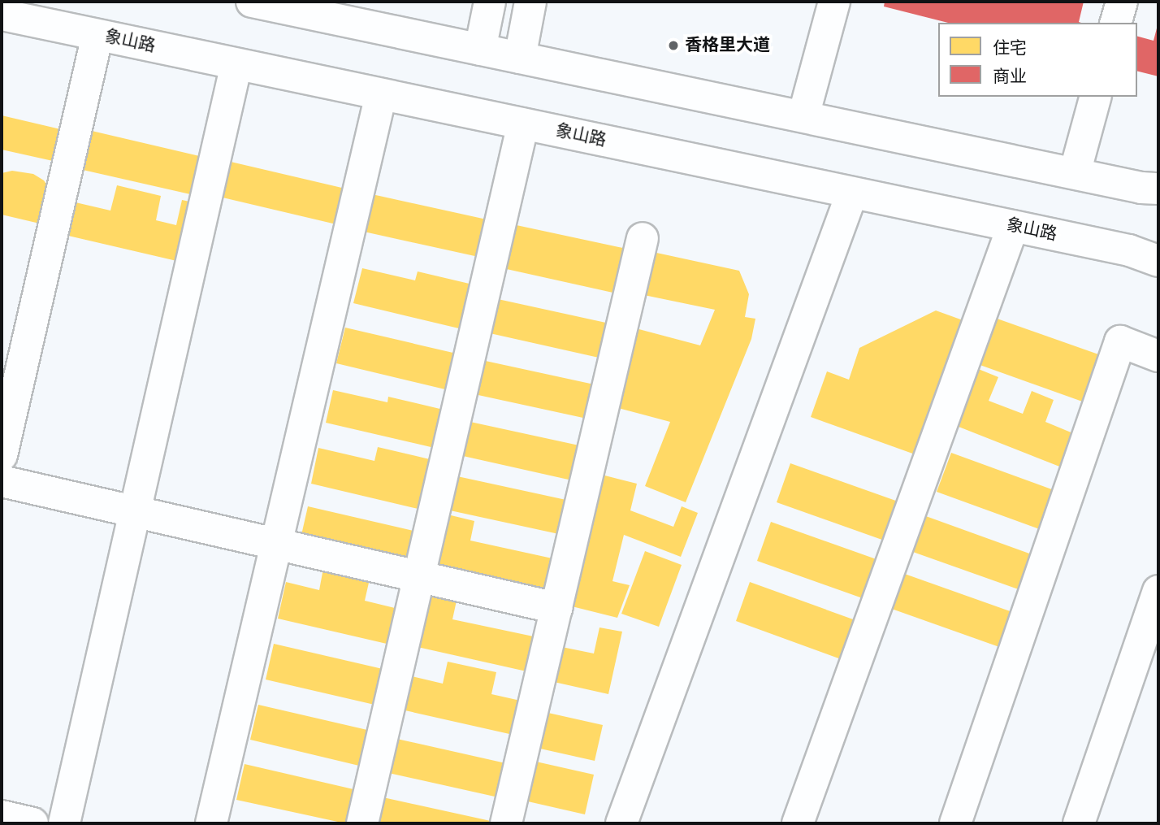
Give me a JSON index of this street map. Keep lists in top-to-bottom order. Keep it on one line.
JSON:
{"streets":{"street":["象山路"]},"places":["香格里大道"],"legend":["住宅","商业"]}
